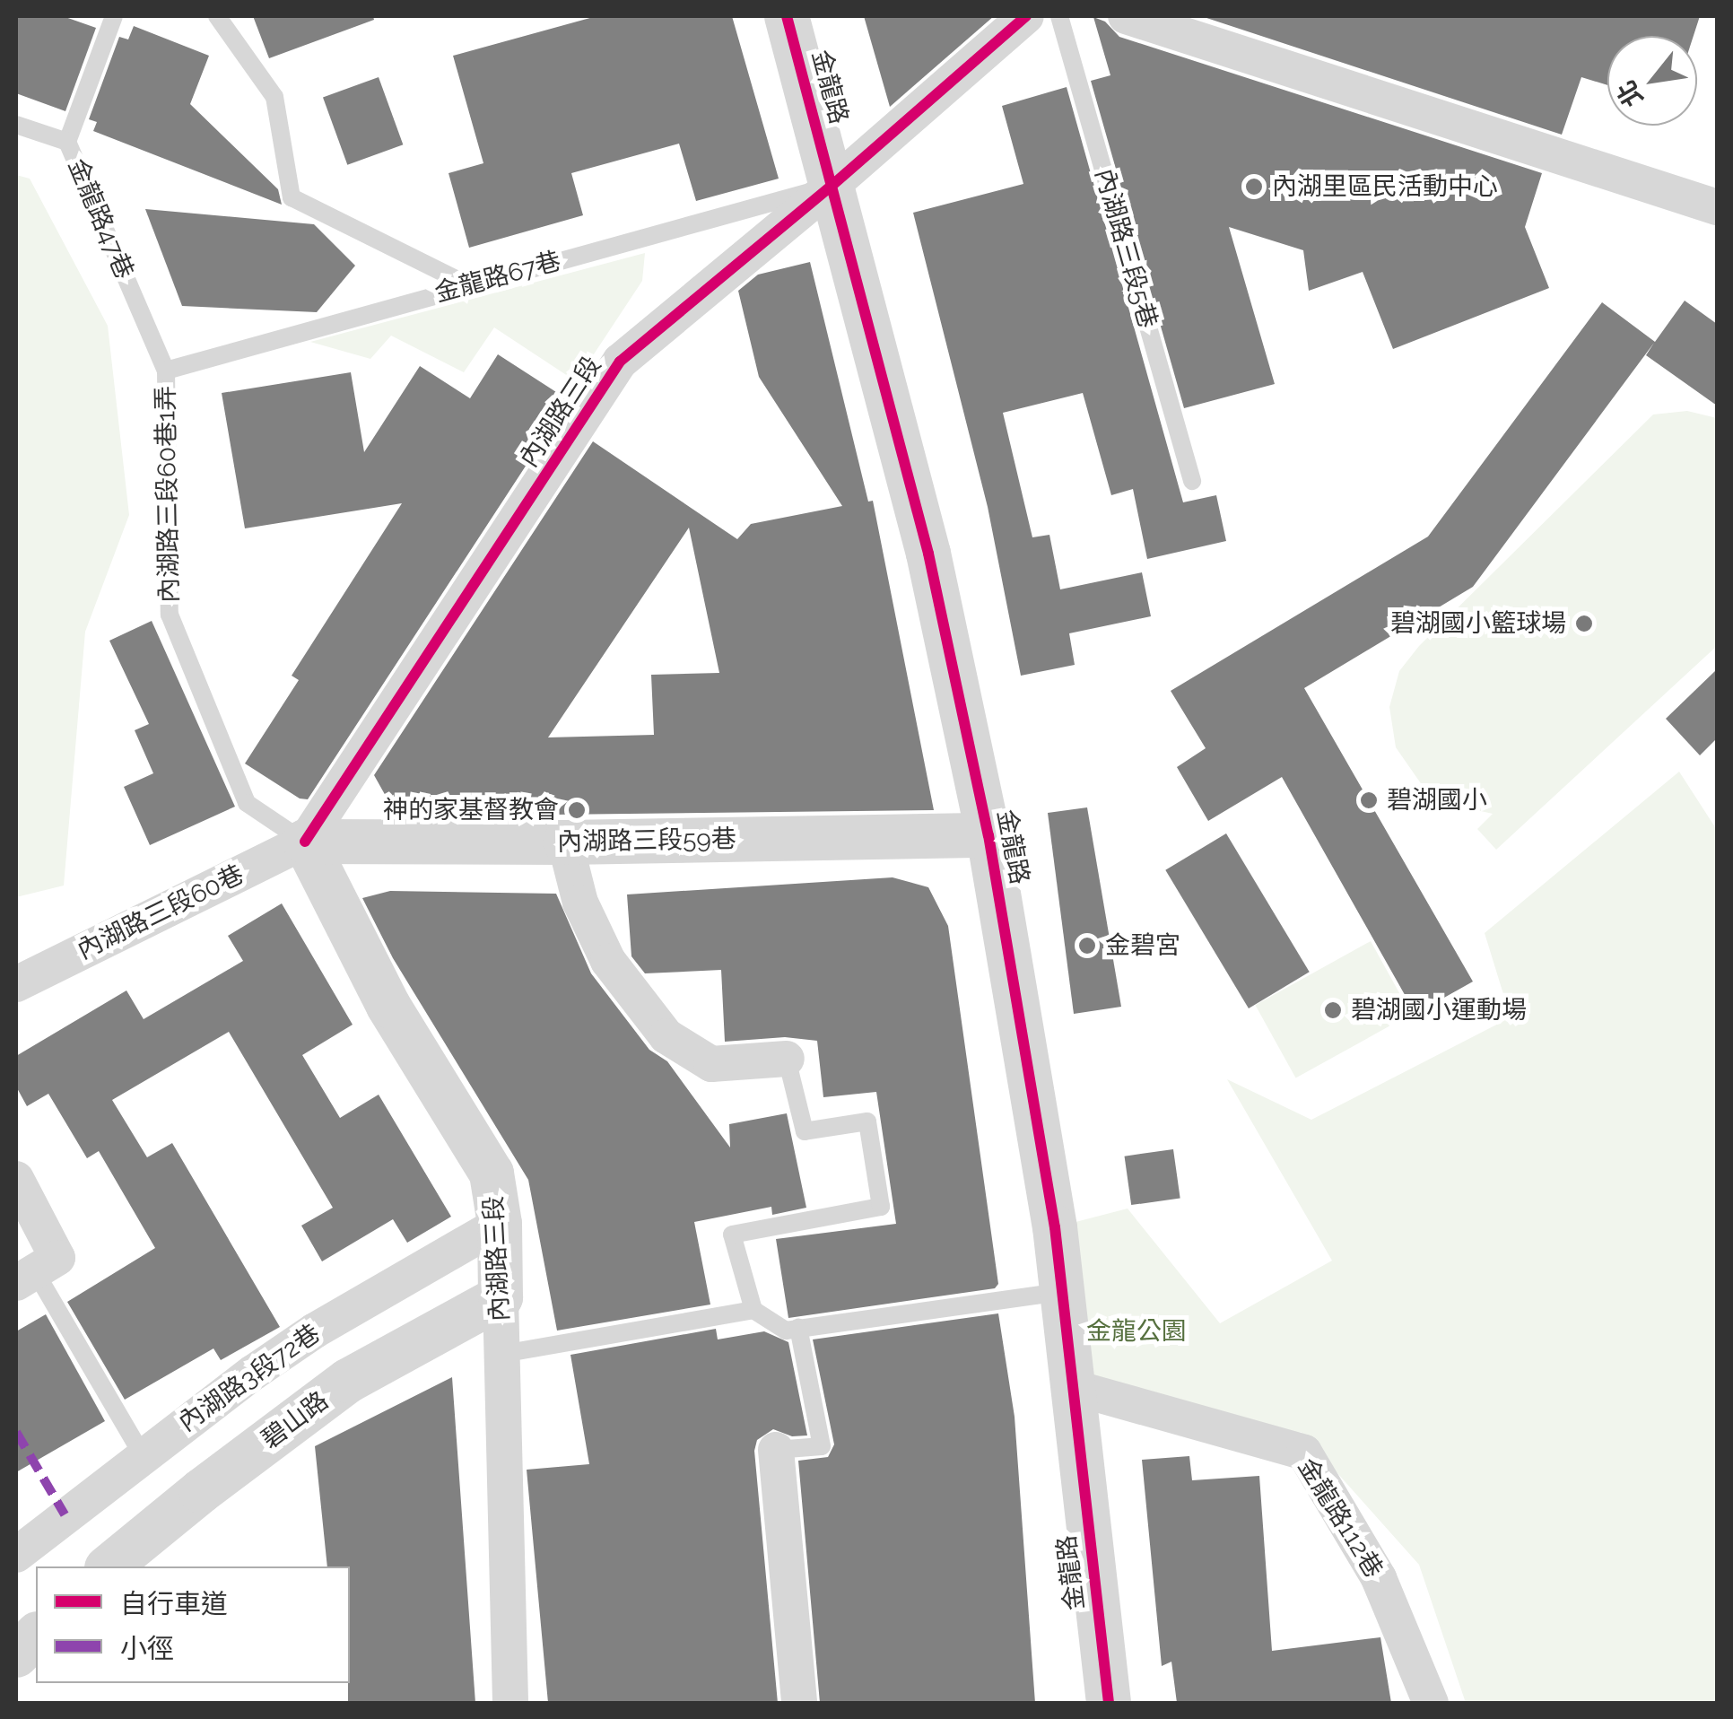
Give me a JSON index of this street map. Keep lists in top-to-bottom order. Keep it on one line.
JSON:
{"streets":{"street":["金龍路","內湖路三段","內湖路三段59巷","內湖路三段60巷","內湖路3段72巷","碧山路","金龍路112巷"],"lane":["金龍路47巷","內湖路三段5巷","金龍路67巷","內湖路三段60巷1弄"]},"crossings":[["金龍路","金龍路67巷"],["金龍路","內湖路三段"],["金龍路","內湖路三段59巷"],["金龍路","金龍路112巷"],["金龍路47巷","金龍路67巷"],["金龍路47巷","內湖路三段60巷1弄"],["金龍路67巷","內湖路三段"],["金龍路67巷","內湖路三段60巷1弄"],["內湖路三段","內湖路三段60巷1弄"],["內湖路三段","內湖路三段59巷"],["內湖路三段","內湖路三段60巷"],["內湖路三段","內湖路3段72巷"],["內湖路三段","碧山路"],["內湖路三段60巷1弄","內湖路三段59巷"],["內湖路三段60巷1弄","內湖路三段60巷"],["內湖路三段59巷","內湖路三段60巷"]],"parks":["金龍公園"],"places":["內湖里區民活動中心","碧湖國小籃球場","碧湖國小","神的家基督教會","金碧宮","碧湖國小運動場"],"legend":["自行車道","小徑"],"north":"bottom left"}
